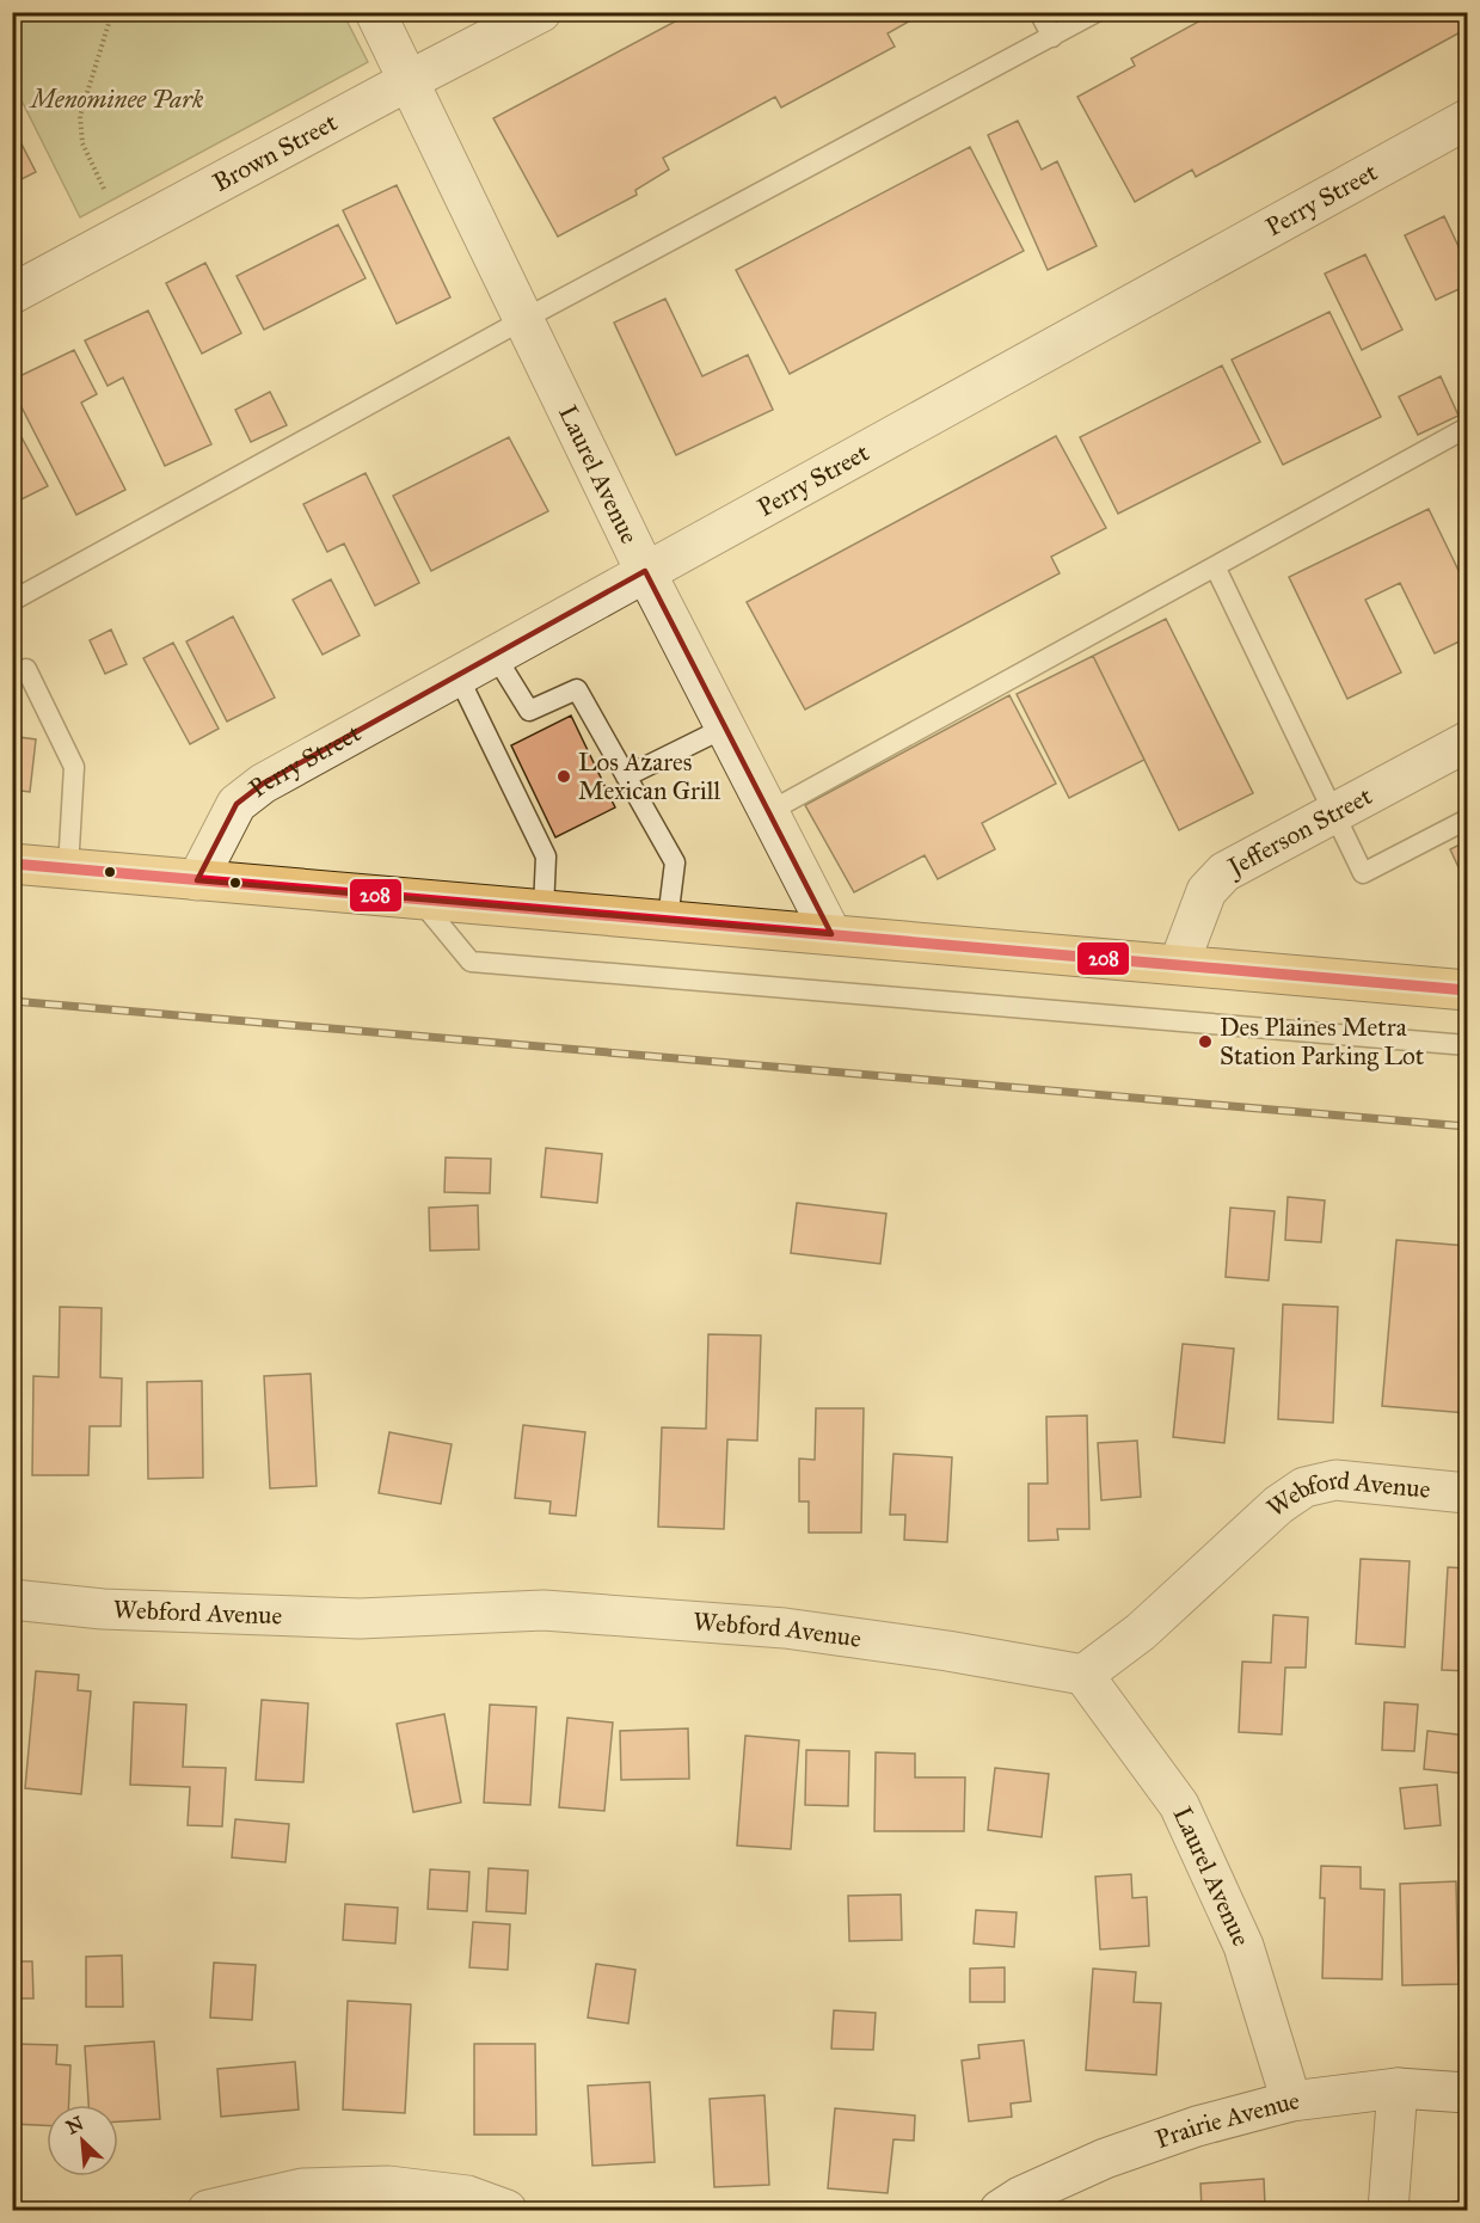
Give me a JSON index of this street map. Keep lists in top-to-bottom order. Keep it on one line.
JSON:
{"streets":{"street":["Brown Street","Perry Street","Laurel Avenue","Jefferson Street","Webford Avenue","Prairie Avenue"]},"crossings":[["Brown Street","Laurel Avenue"],["Perry Street","Laurel Avenue"],["Laurel Avenue","Webford Avenue"],["Laurel Avenue","Prairie Avenue"]],"parks":["Menominee Park"],"places":["Los Azares Mexican Grill","Des Plaines Metra Station Parking Lot"],"lines":["transit line 208"],"north":"top left"}
